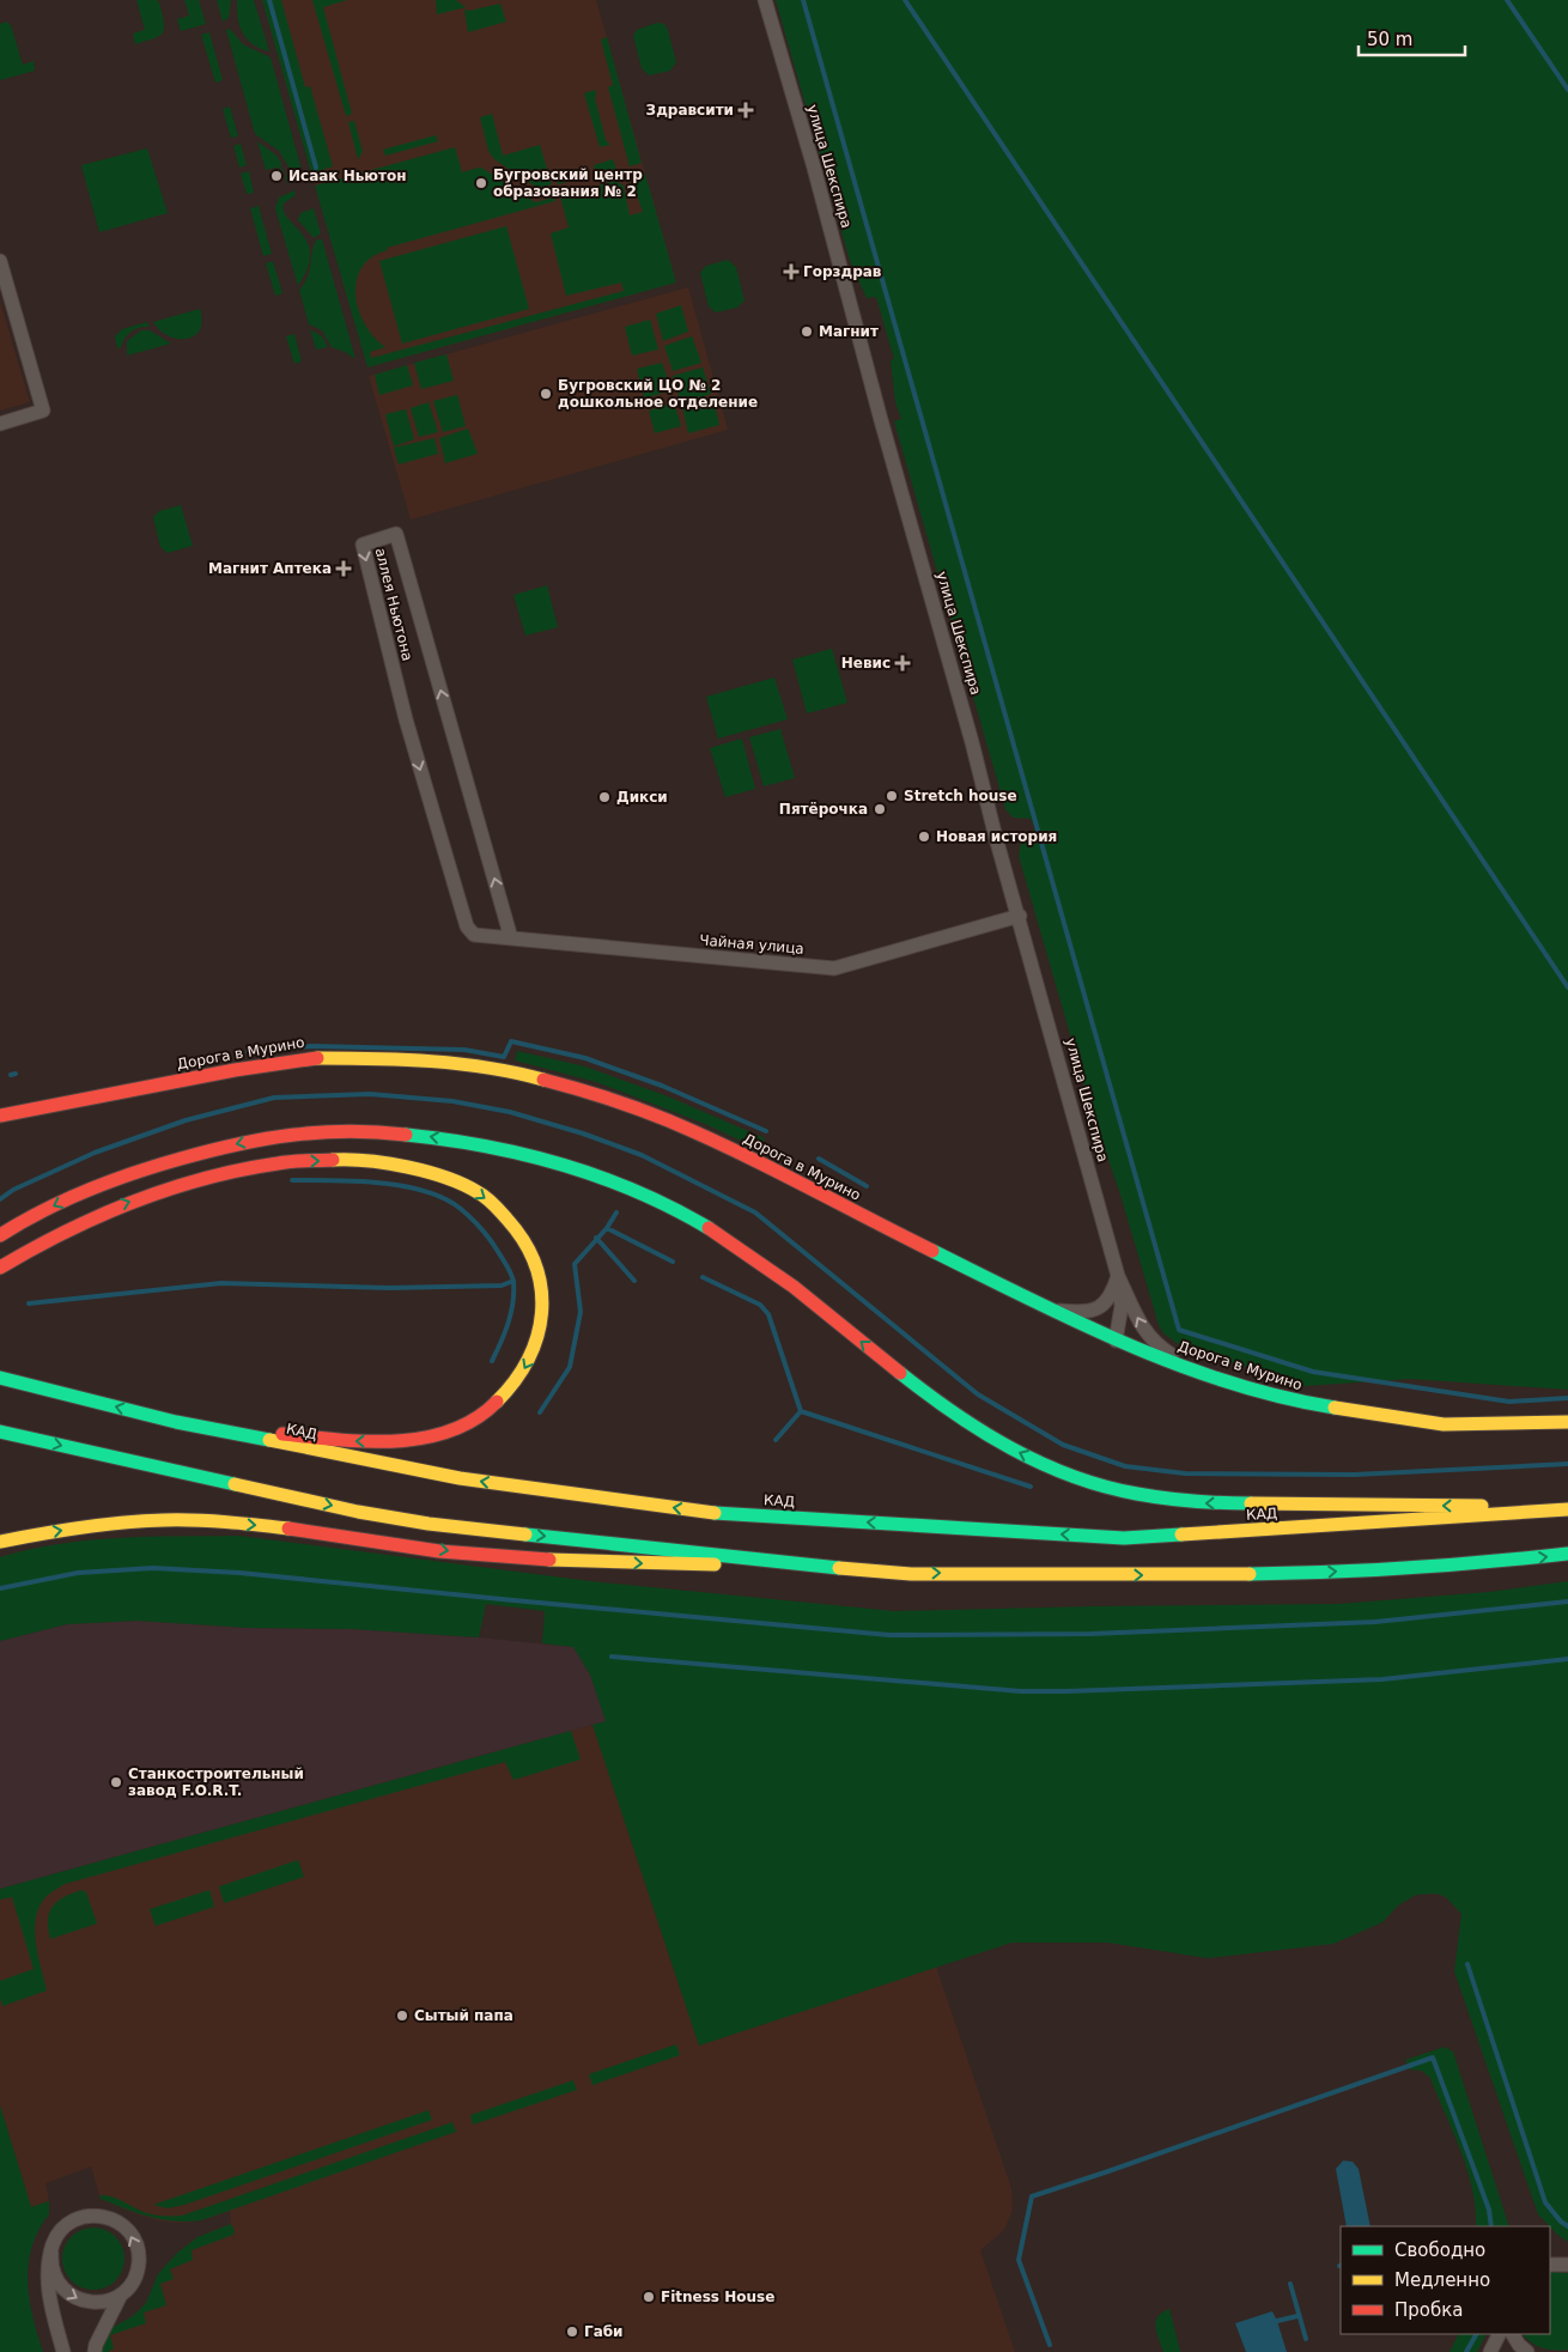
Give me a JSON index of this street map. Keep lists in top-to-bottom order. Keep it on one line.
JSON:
{"streets":{"main road":["Дорога в Мурино","КАД"],"street":["улица Шекспира","аллея Ньютона","Чайная улица"]},"crossings":[["улица Шекспира","Чайная улица"],["аллея Ньютона","Чайная улица"]],"places":{"health":["Здравсити","Горздрав","Магнит Аптека","Невис"],"other":["Исаак Ньютон","Бугровский центр образования № 2","Магнит","Бугровский ЦО № 2 дошкольное отделение","Stretch house","Дикси","Пятёрочка","Новая история","Станкостроительный завод F.O.R.T.","Сытый папа","Fitness House","Габи"]},"legend":["Свободно","Медленно","Пробка"],"scale_bar":"50 m"}
